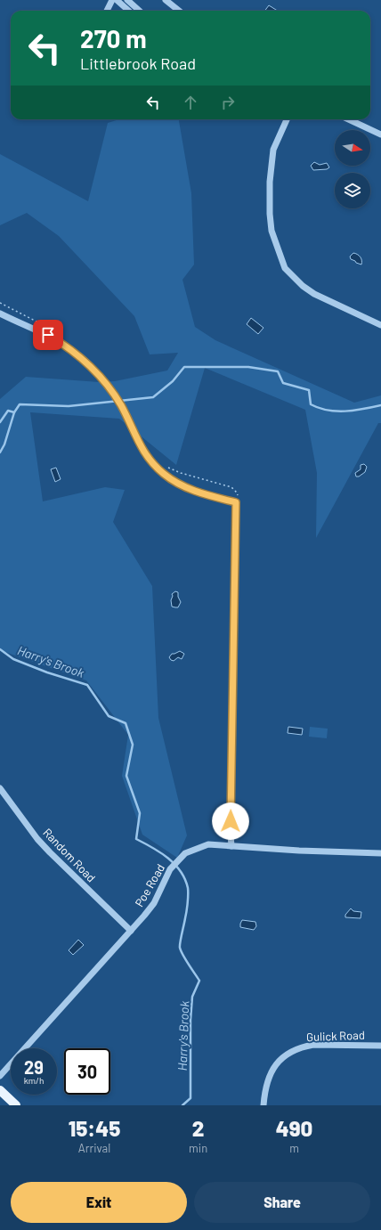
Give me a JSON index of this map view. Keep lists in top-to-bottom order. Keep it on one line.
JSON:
{"streets":{"street":["Random Road","Poe Road","Gulick Road"]},"crossings":[["Random Road","Poe Road"]],"water":["Harry's Brook"],"north":"right","page":{"turn":["270 m","Littlebrook Road"],"speed":"29 km/h","limit":"30","eta":["15:45","Arrival","2","min","490","m"],"buttons":["Exit","Share"]}}
